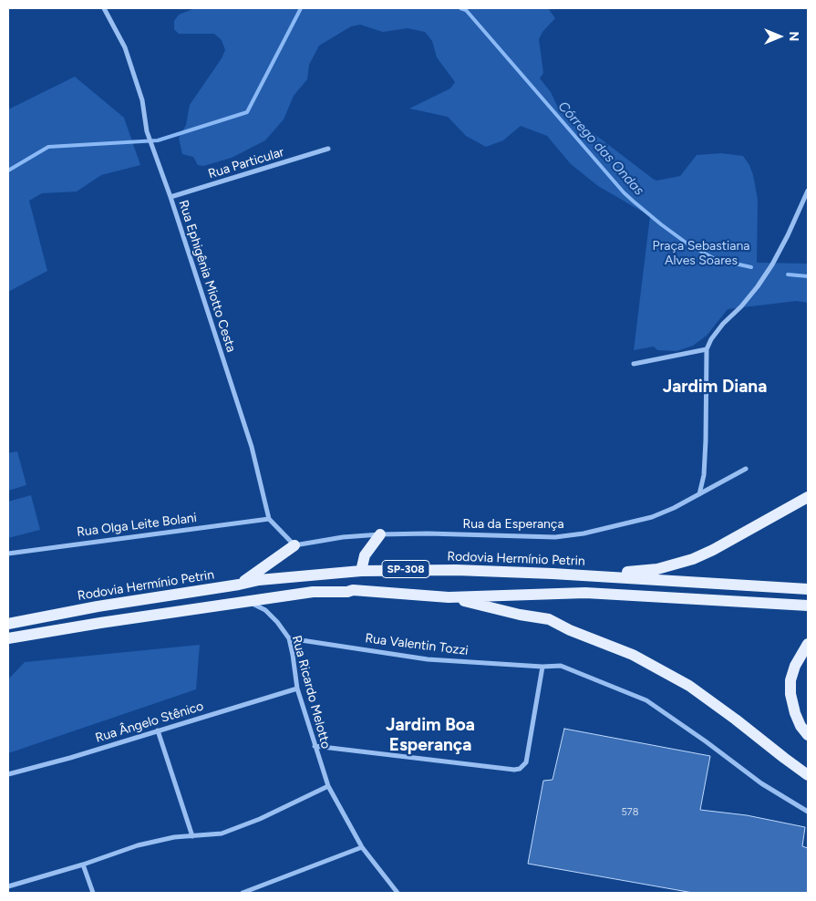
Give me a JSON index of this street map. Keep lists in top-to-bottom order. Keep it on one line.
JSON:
{"streets":{"main road":["Rodovia Hermínio Petrin","SP-308"],"street":["Rua Particular","Rua Ephigênia Miotto Cesta","Rua da Esperança","Rua Olga Leite Bolani","Rua Valentin Tozzi","Rua Ricardo Melotto","Rua Ângelo Stênico"]},"crossings":[["Rua Particular","Rua Ephigênia Miotto Cesta"],["Rua Ephigênia Miotto Cesta","Rua Olga Leite Bolani"],["SP-308","Rua Ricardo Melotto"],["Rua Valentin Tozzi","Rua Ricardo Melotto"],["Rua Ricardo Melotto","Rua Ângelo Stênico"]],"districts":["Jardim Diana","Jardim Boa Esperança"],"water":["Córrego das Ondas"],"parks":["Praça Sebastiana Alves Soares"],"house_numbers":["578"],"north":"right"}
